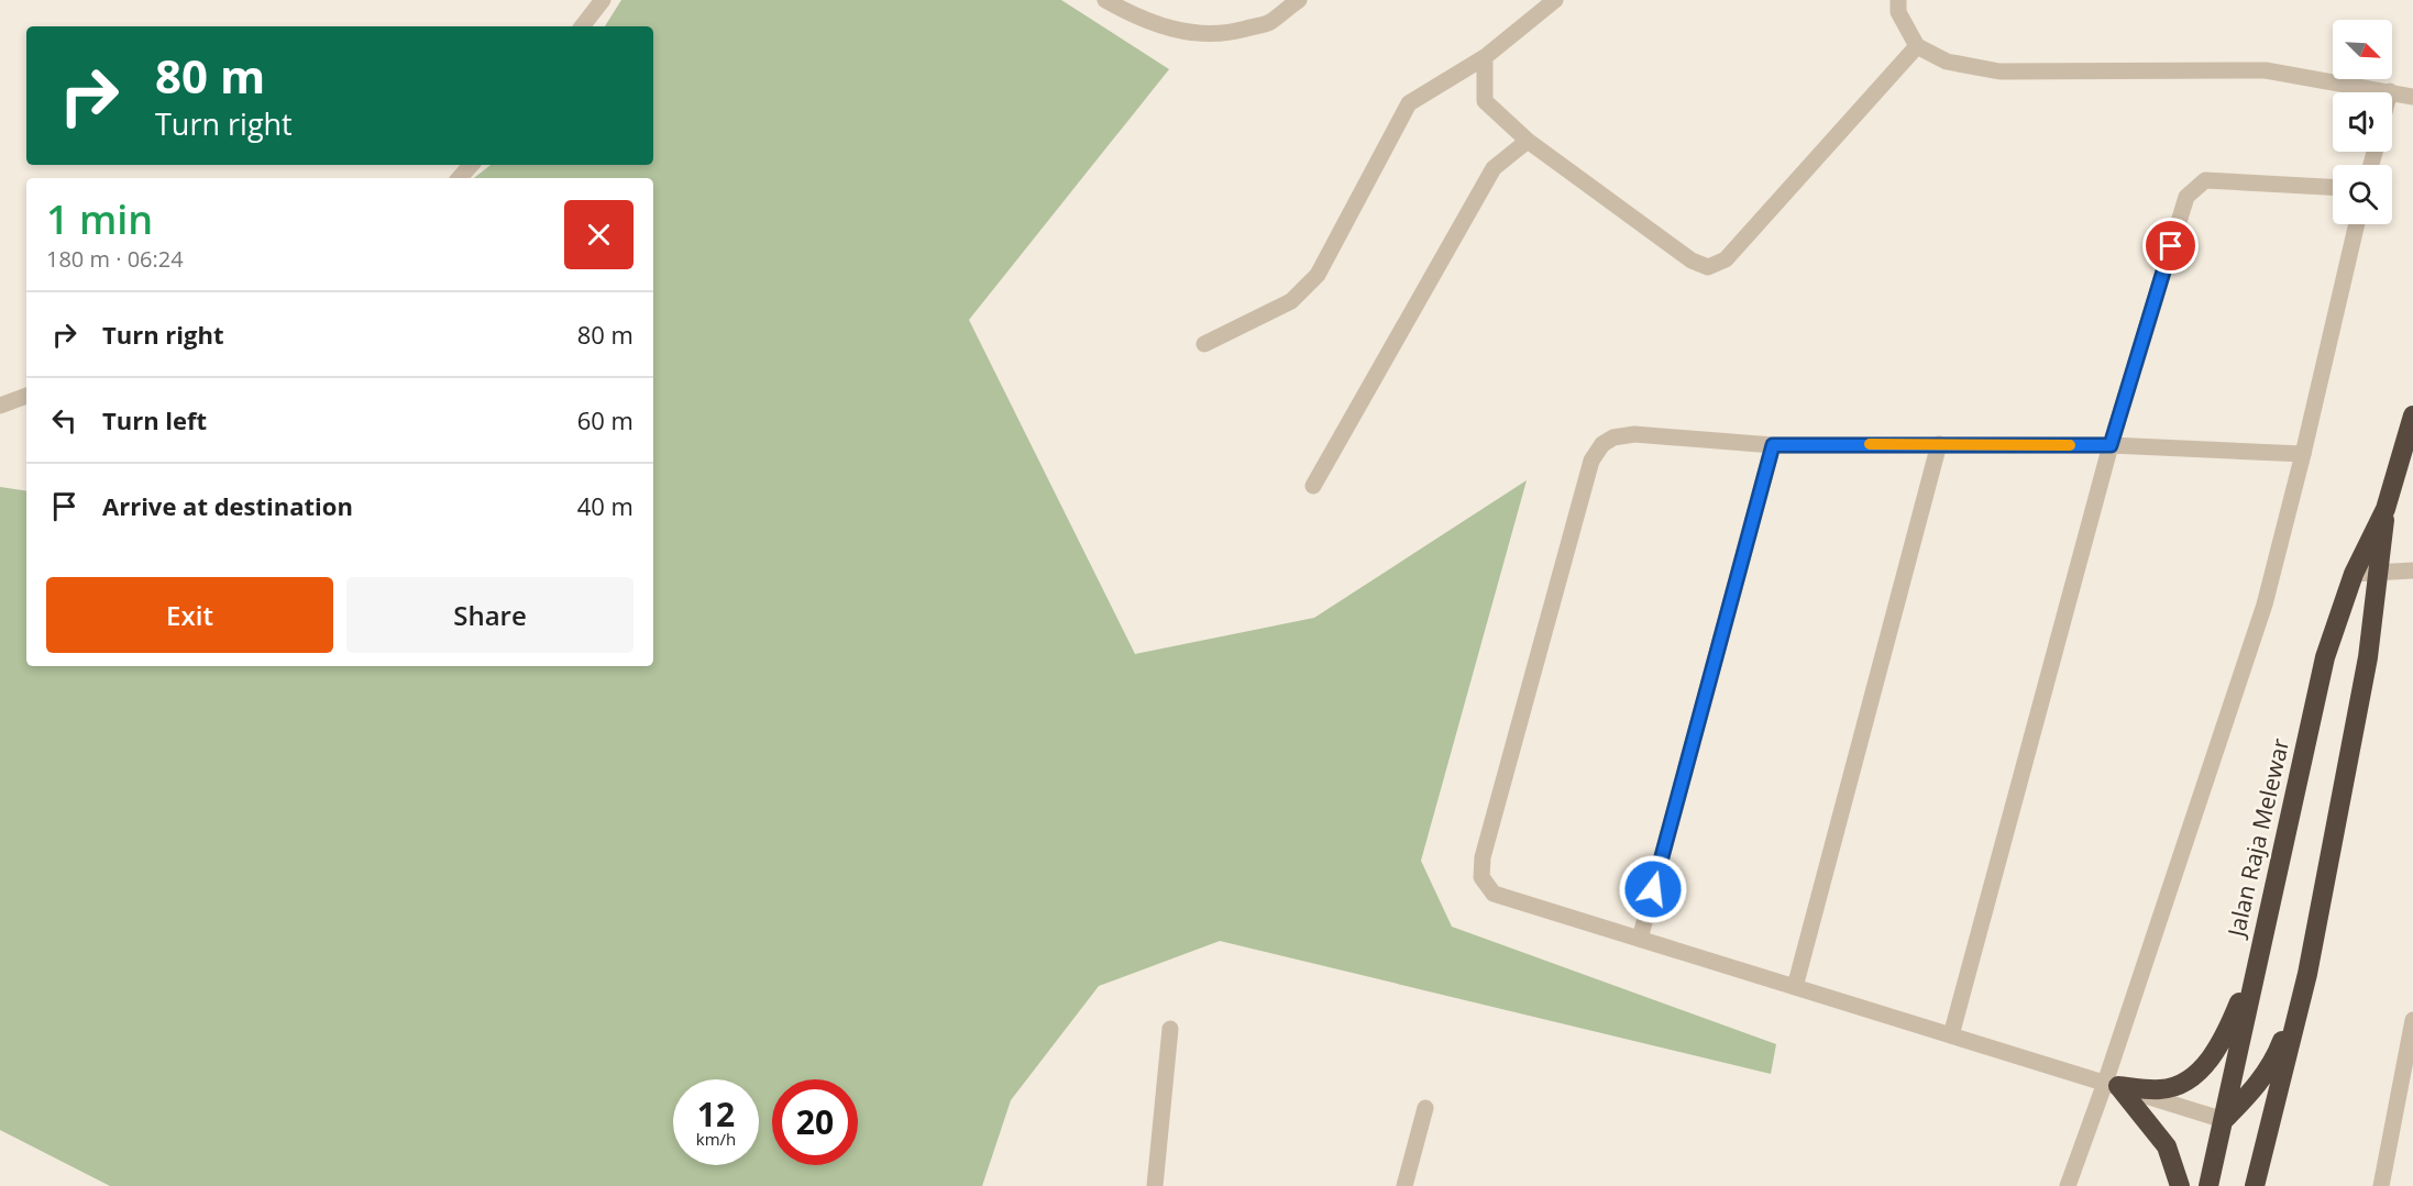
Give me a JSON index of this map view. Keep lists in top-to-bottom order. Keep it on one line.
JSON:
{"streets":{"highway":["Jalan Raja Melewar"]},"north":"bottom right","page":{"turn":["80 m","Turn right"],"heading":["1 min","180 m · 06:24"],"list":[{"name":"Turn right","value":"80 m"},{"name":"Turn left","value":"60 m"},{"name":"Arrive at destination","value":"40 m"}],"buttons":["Exit","Share"],"speed":"12 km/h","limit":"20"}}
